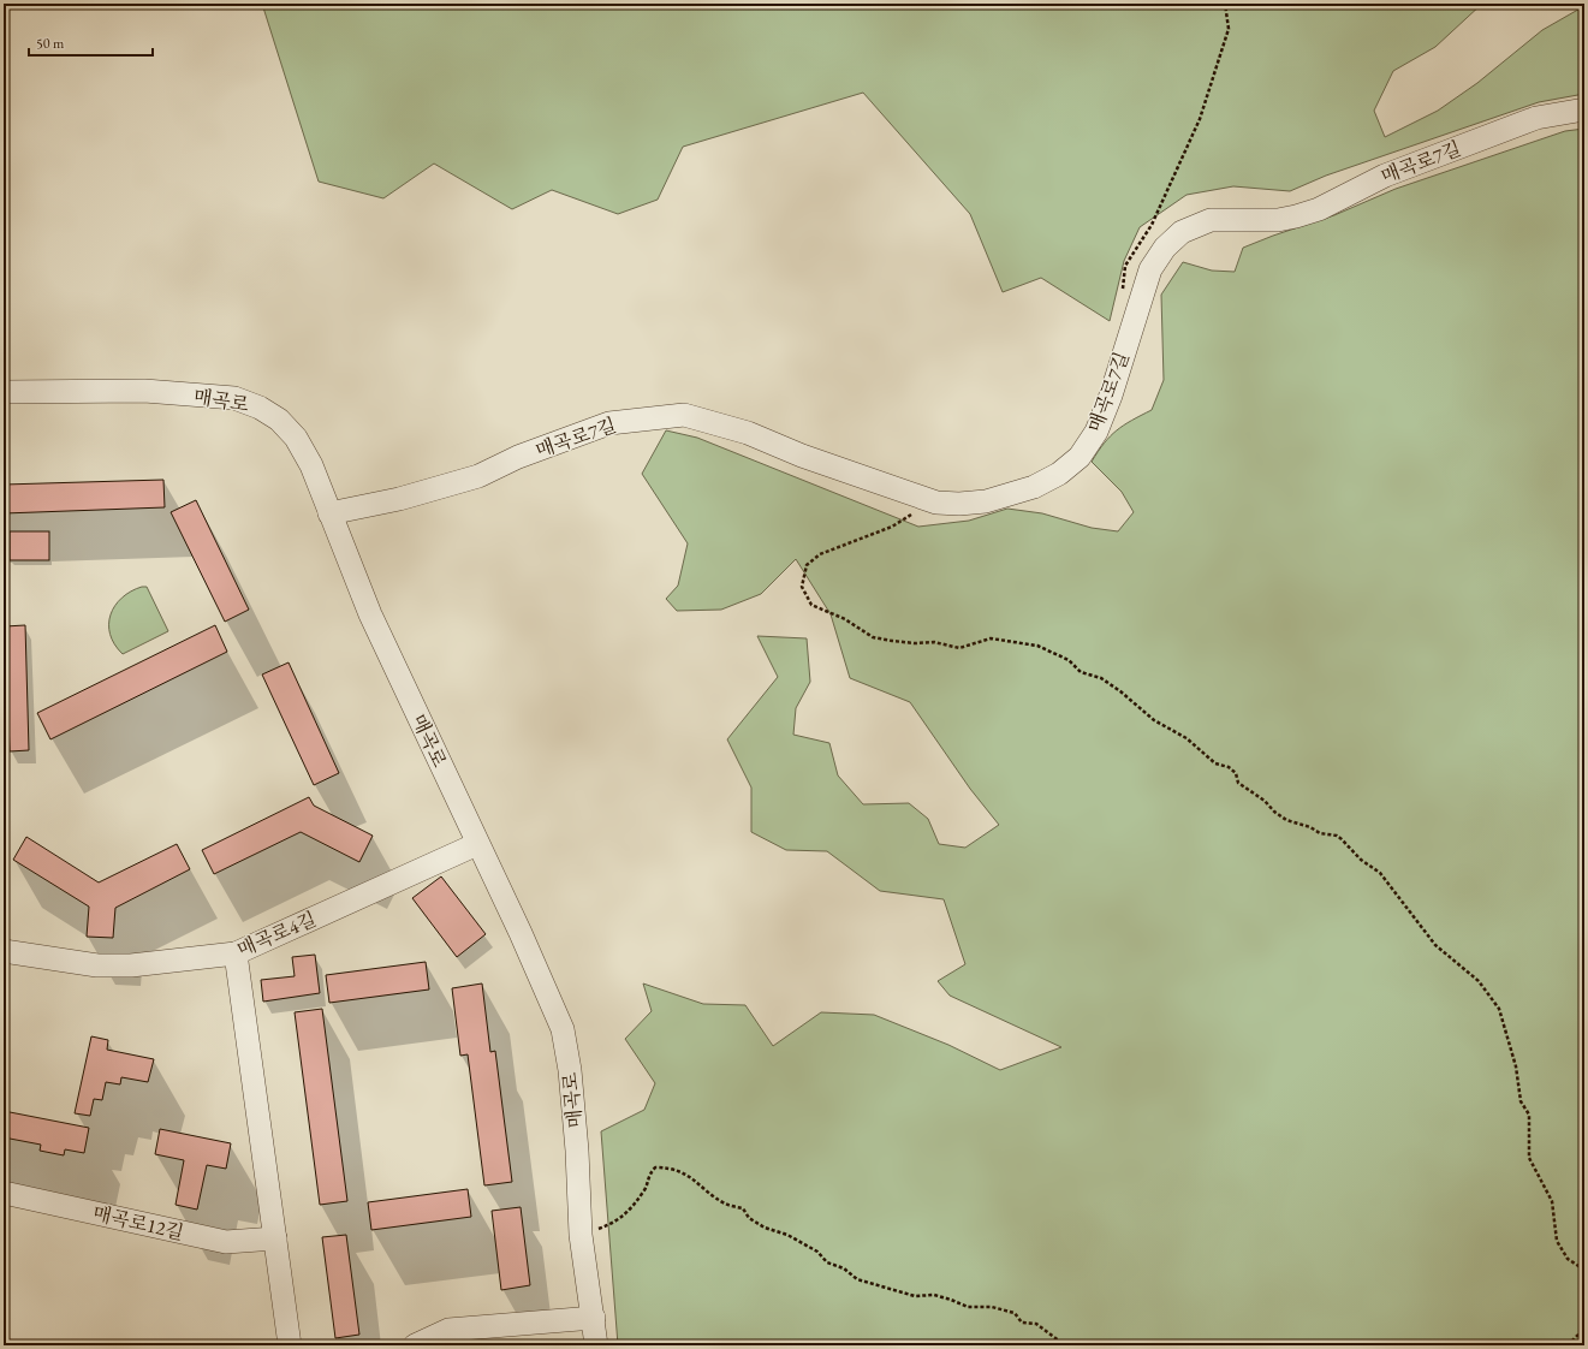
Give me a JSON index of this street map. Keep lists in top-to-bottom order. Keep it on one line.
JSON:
{"streets":{"street":["매곡로7길","매곡로","매곡로4길","매곡로12길"]},"crossings":[["매곡로7길","매곡로"],["매곡로","매곡로4길"]],"scale_bar":"50 m"}
